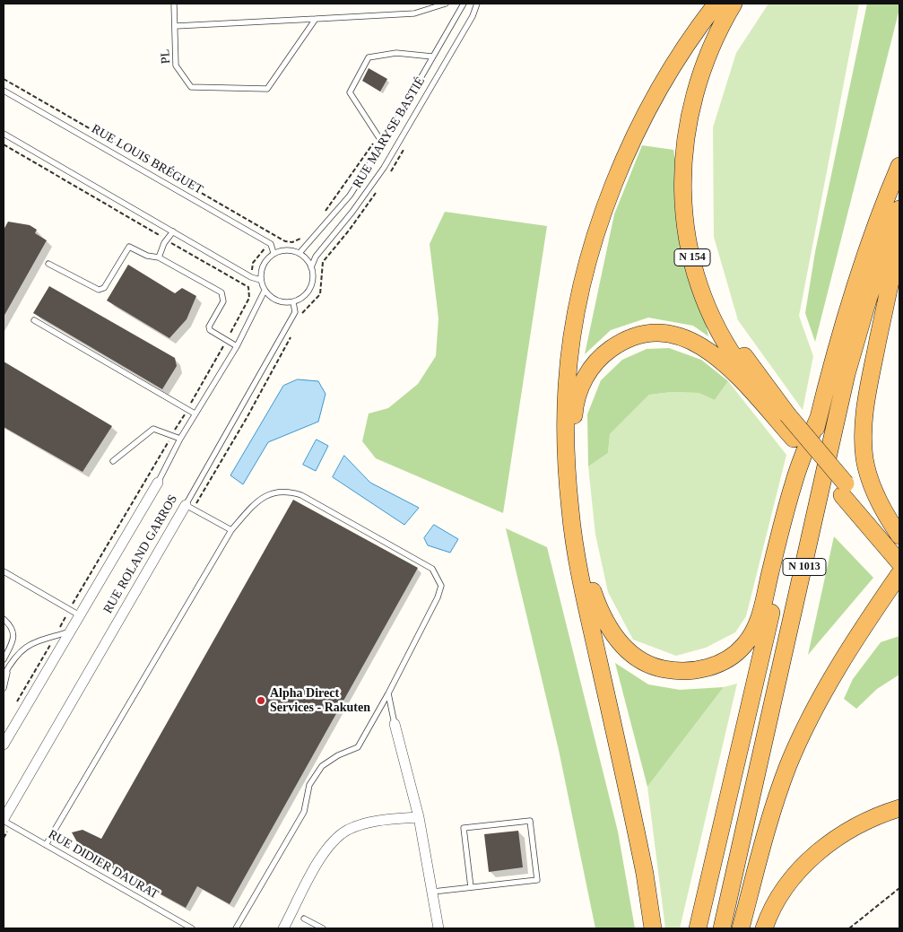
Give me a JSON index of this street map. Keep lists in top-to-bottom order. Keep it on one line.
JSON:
{"streets":{"highway":["N 154","N 1013"],"street":["RUE ROLAND GARROS"],"lane":["PL","RUE MARYSE BASTIÉ","RUE LOUIS BRÉGUET","RUE DIDIER DAURAT"]},"crossings":[["RUE MARYSE BASTIÉ","RUE ROLAND GARROS"],["RUE ROLAND GARROS","RUE DIDIER DAURAT"]],"places":["Alpha Direct Services - Rakuten"]}
